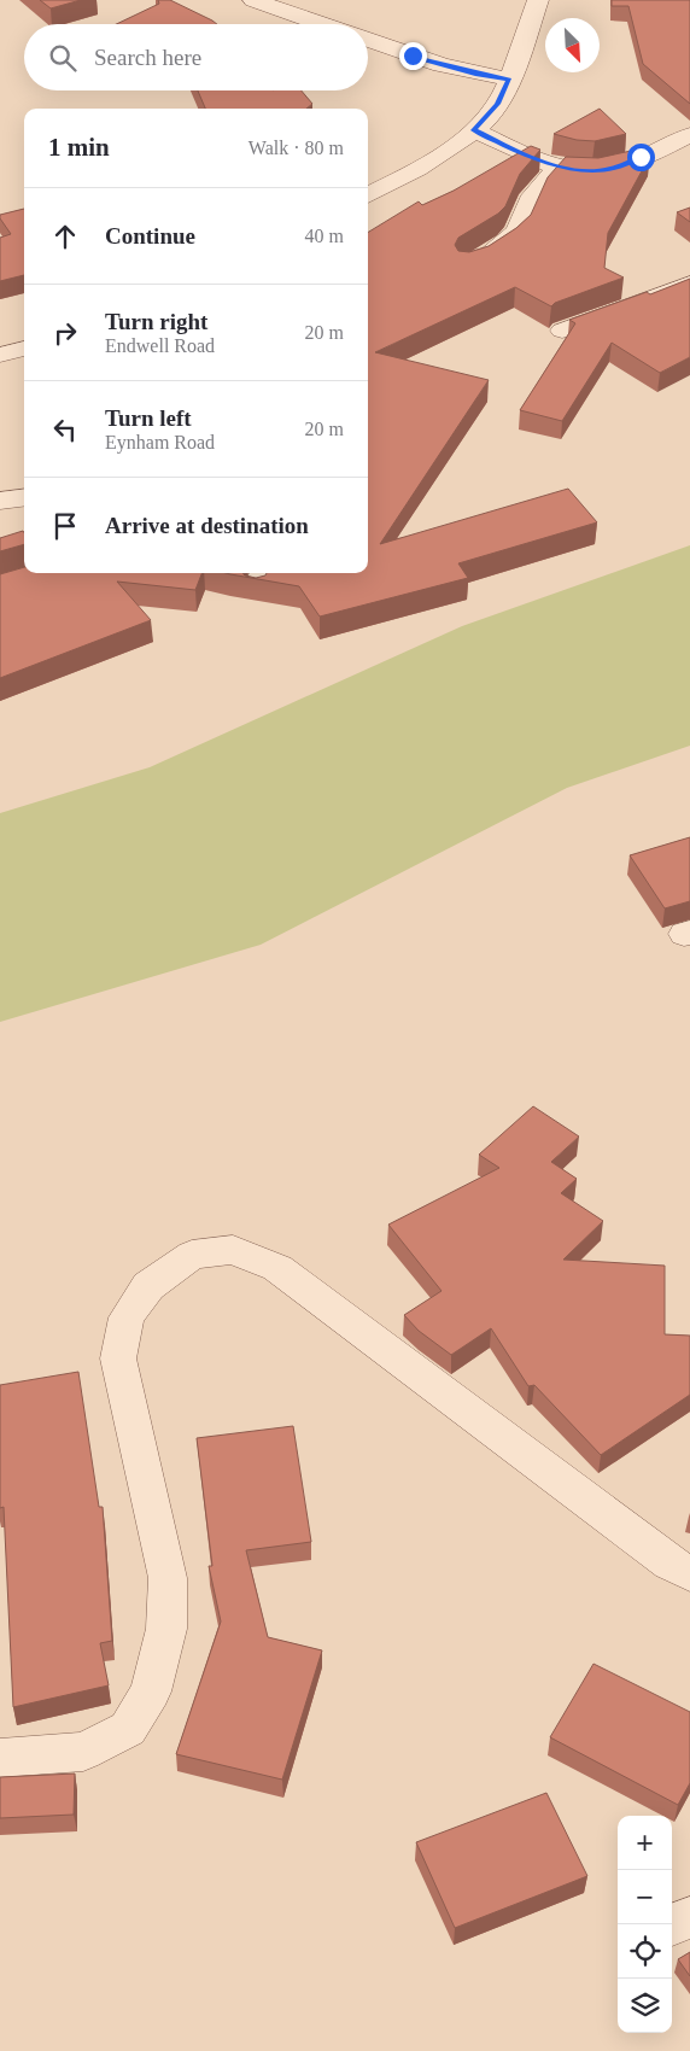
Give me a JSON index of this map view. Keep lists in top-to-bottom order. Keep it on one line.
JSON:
{"north":"bottom right","page":{"search":"Search here","heading":["1 min","Walk · 80 m"],"list":[["Continue","40 m"],["Turn right","Endwell Road","20 m"],["Turn left","Eynham Road","20 m"],"Arrive at destination"],"map_buttons":["+","−"]}}
